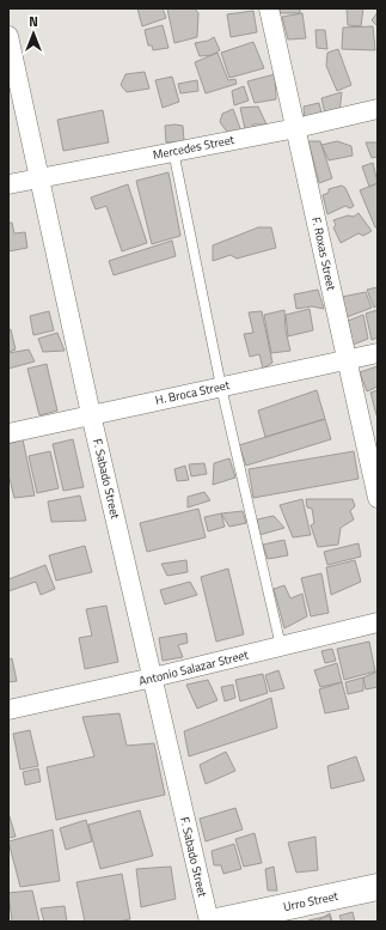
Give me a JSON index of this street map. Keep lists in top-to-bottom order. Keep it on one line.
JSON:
{"streets":{"street":["Mercedes Street","F. Roxas Street","H. Broca Street","F. Sabado Street","Antonio Salazar Street","Urro Street"]},"crossings":[["Mercedes Street","F. Roxas Street"],["Mercedes Street","F. Sabado Street"],["F. Roxas Street","H. Broca Street"],["H. Broca Street","F. Sabado Street"],["F. Sabado Street","Antonio Salazar Street"]],"north":"top"}
